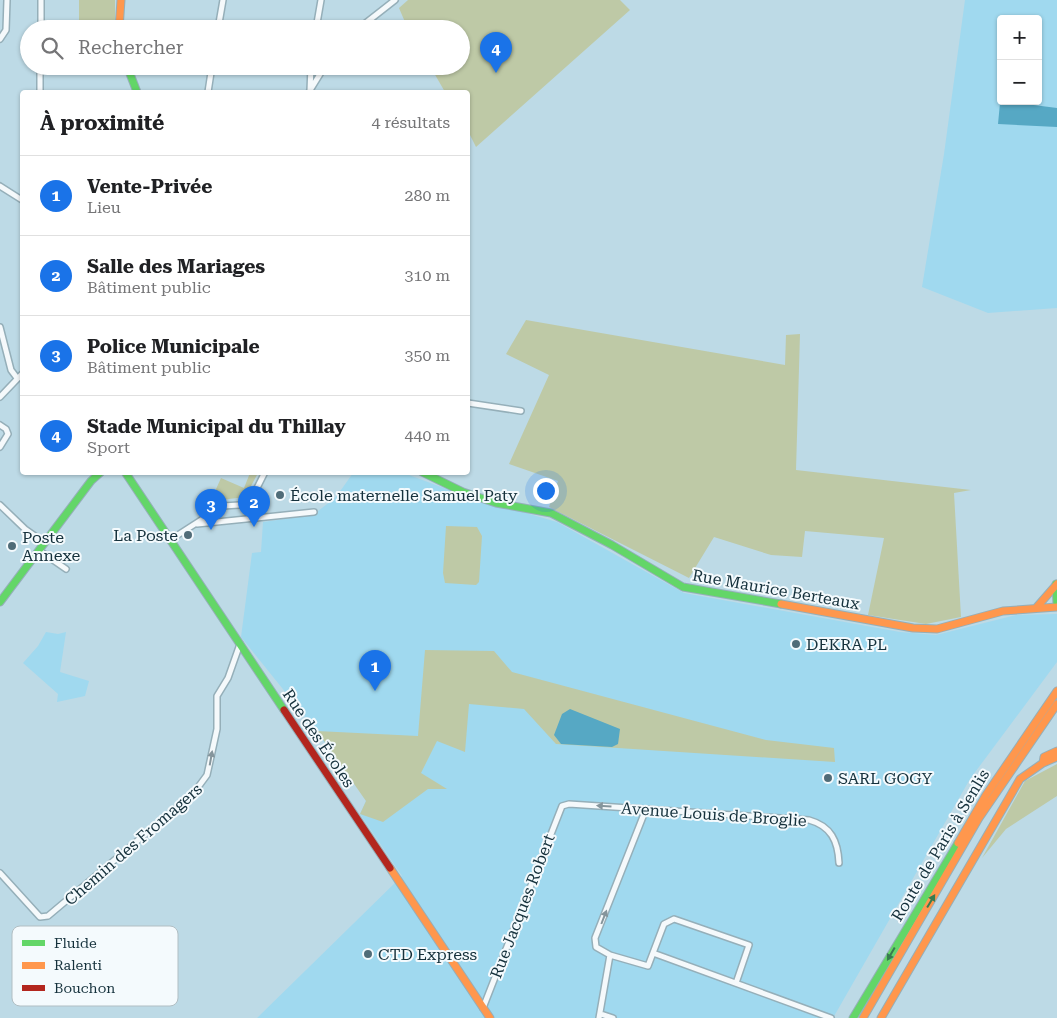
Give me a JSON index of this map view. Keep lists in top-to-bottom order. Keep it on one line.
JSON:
{"streets":{"street":["Rue Maurice Berteaux","Rue des Écoles","Avenue Louis de Broglie","Chemin des Fromagers","Route de Paris à Senlis","Rue Jacques Robert"]},"crossings":[["Rue des Écoles","Chemin des Fromagers"],["Rue des Écoles","Rue Jacques Robert"],["Avenue Louis de Broglie","Rue Jacques Robert"]],"places":["École maternelle Samuel Paty","La Poste","Poste Annexe","DEKRA PL","SARL GOGY","CTD Express"],"legend":["Fluide","Ralenti","Bouchon"],"page":{"map_buttons":["+","−"],"search":"Rechercher","pins":["4","2","3","1"],"heading":["À proximité","4 résultats"],"list":[{"mark":"1","name":"Vente-Privée","note":"Lieu","value":"280 m"},{"mark":"2","name":"Salle des Mariages","note":"Bâtiment public","value":"310 m"},{"mark":"3","name":"Police Municipale","note":"Bâtiment public","value":"350 m"},{"mark":"4","name":"Stade Municipal du Thillay","note":"Sport","value":"440 m"}]}}
